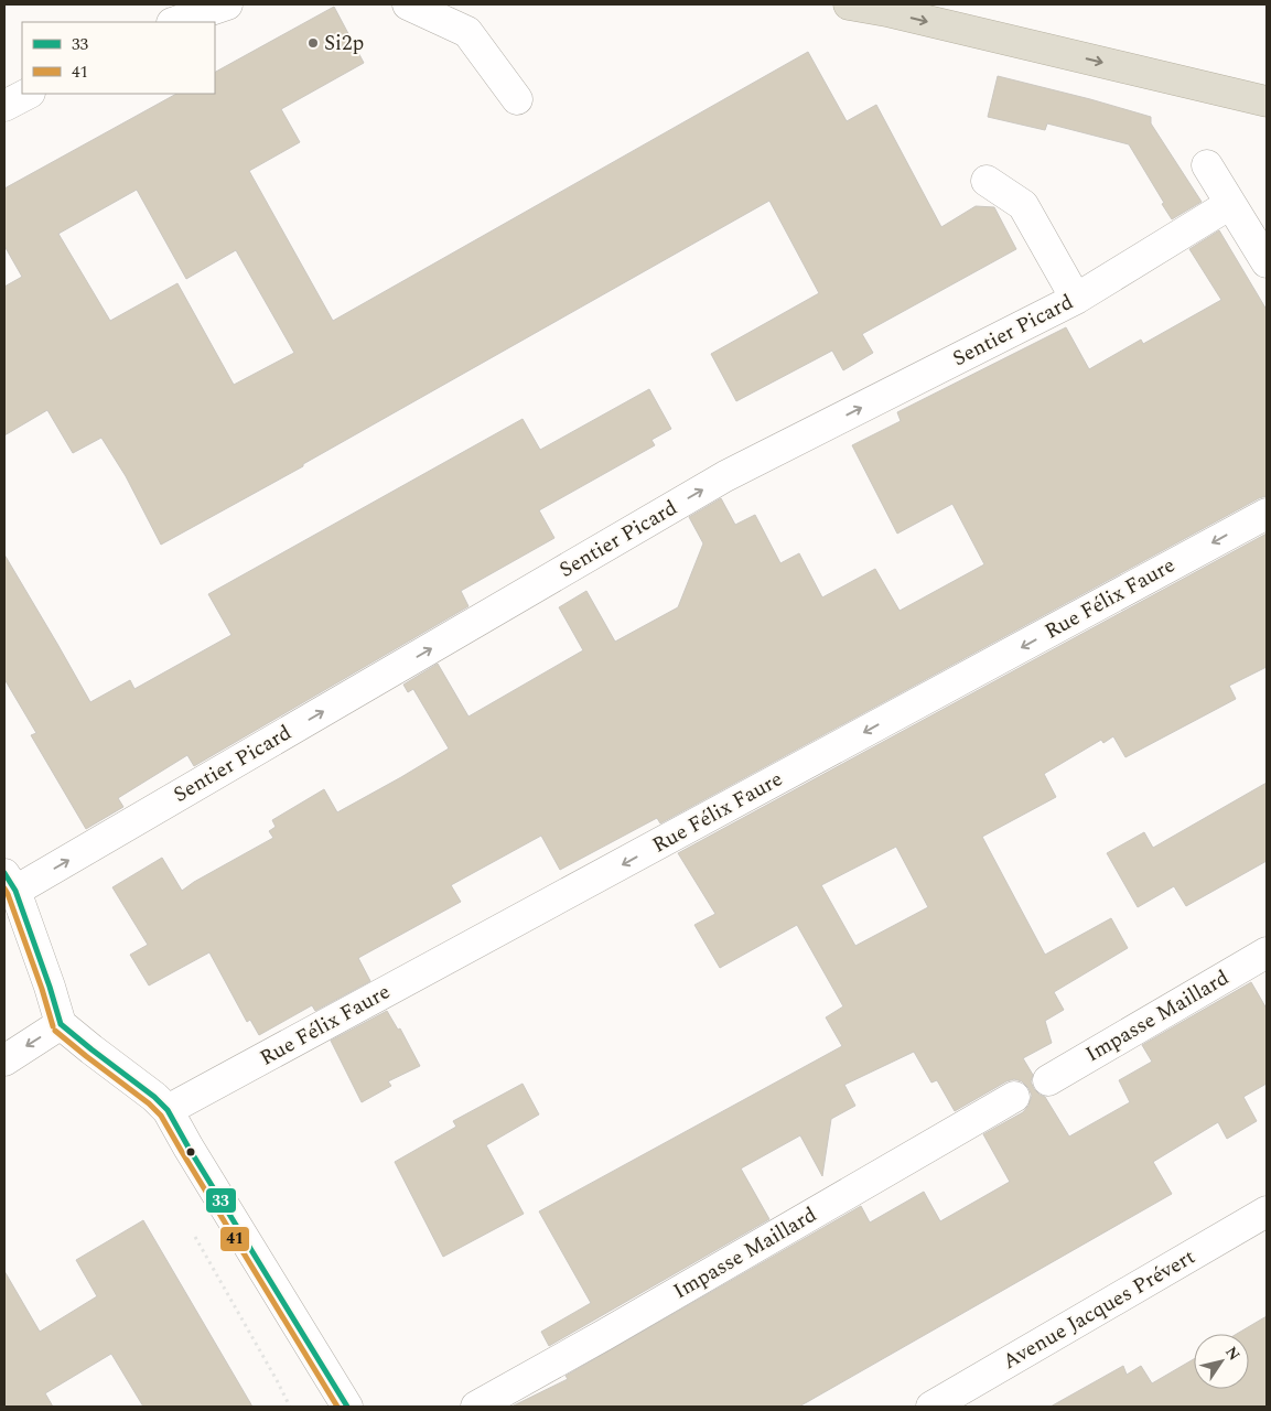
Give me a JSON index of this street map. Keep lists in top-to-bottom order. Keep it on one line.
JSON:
{"streets":{"street":["Sentier Picard","Rue Félix Faure","Impasse Maillard","Avenue Jacques Prévert"]},"one_way":["Sentier Picard","Rue Félix Faure"],"places":["Si2p"],"lines":["transit line 33","transit line 41"],"legend":["33","41"],"north":"top right"}
